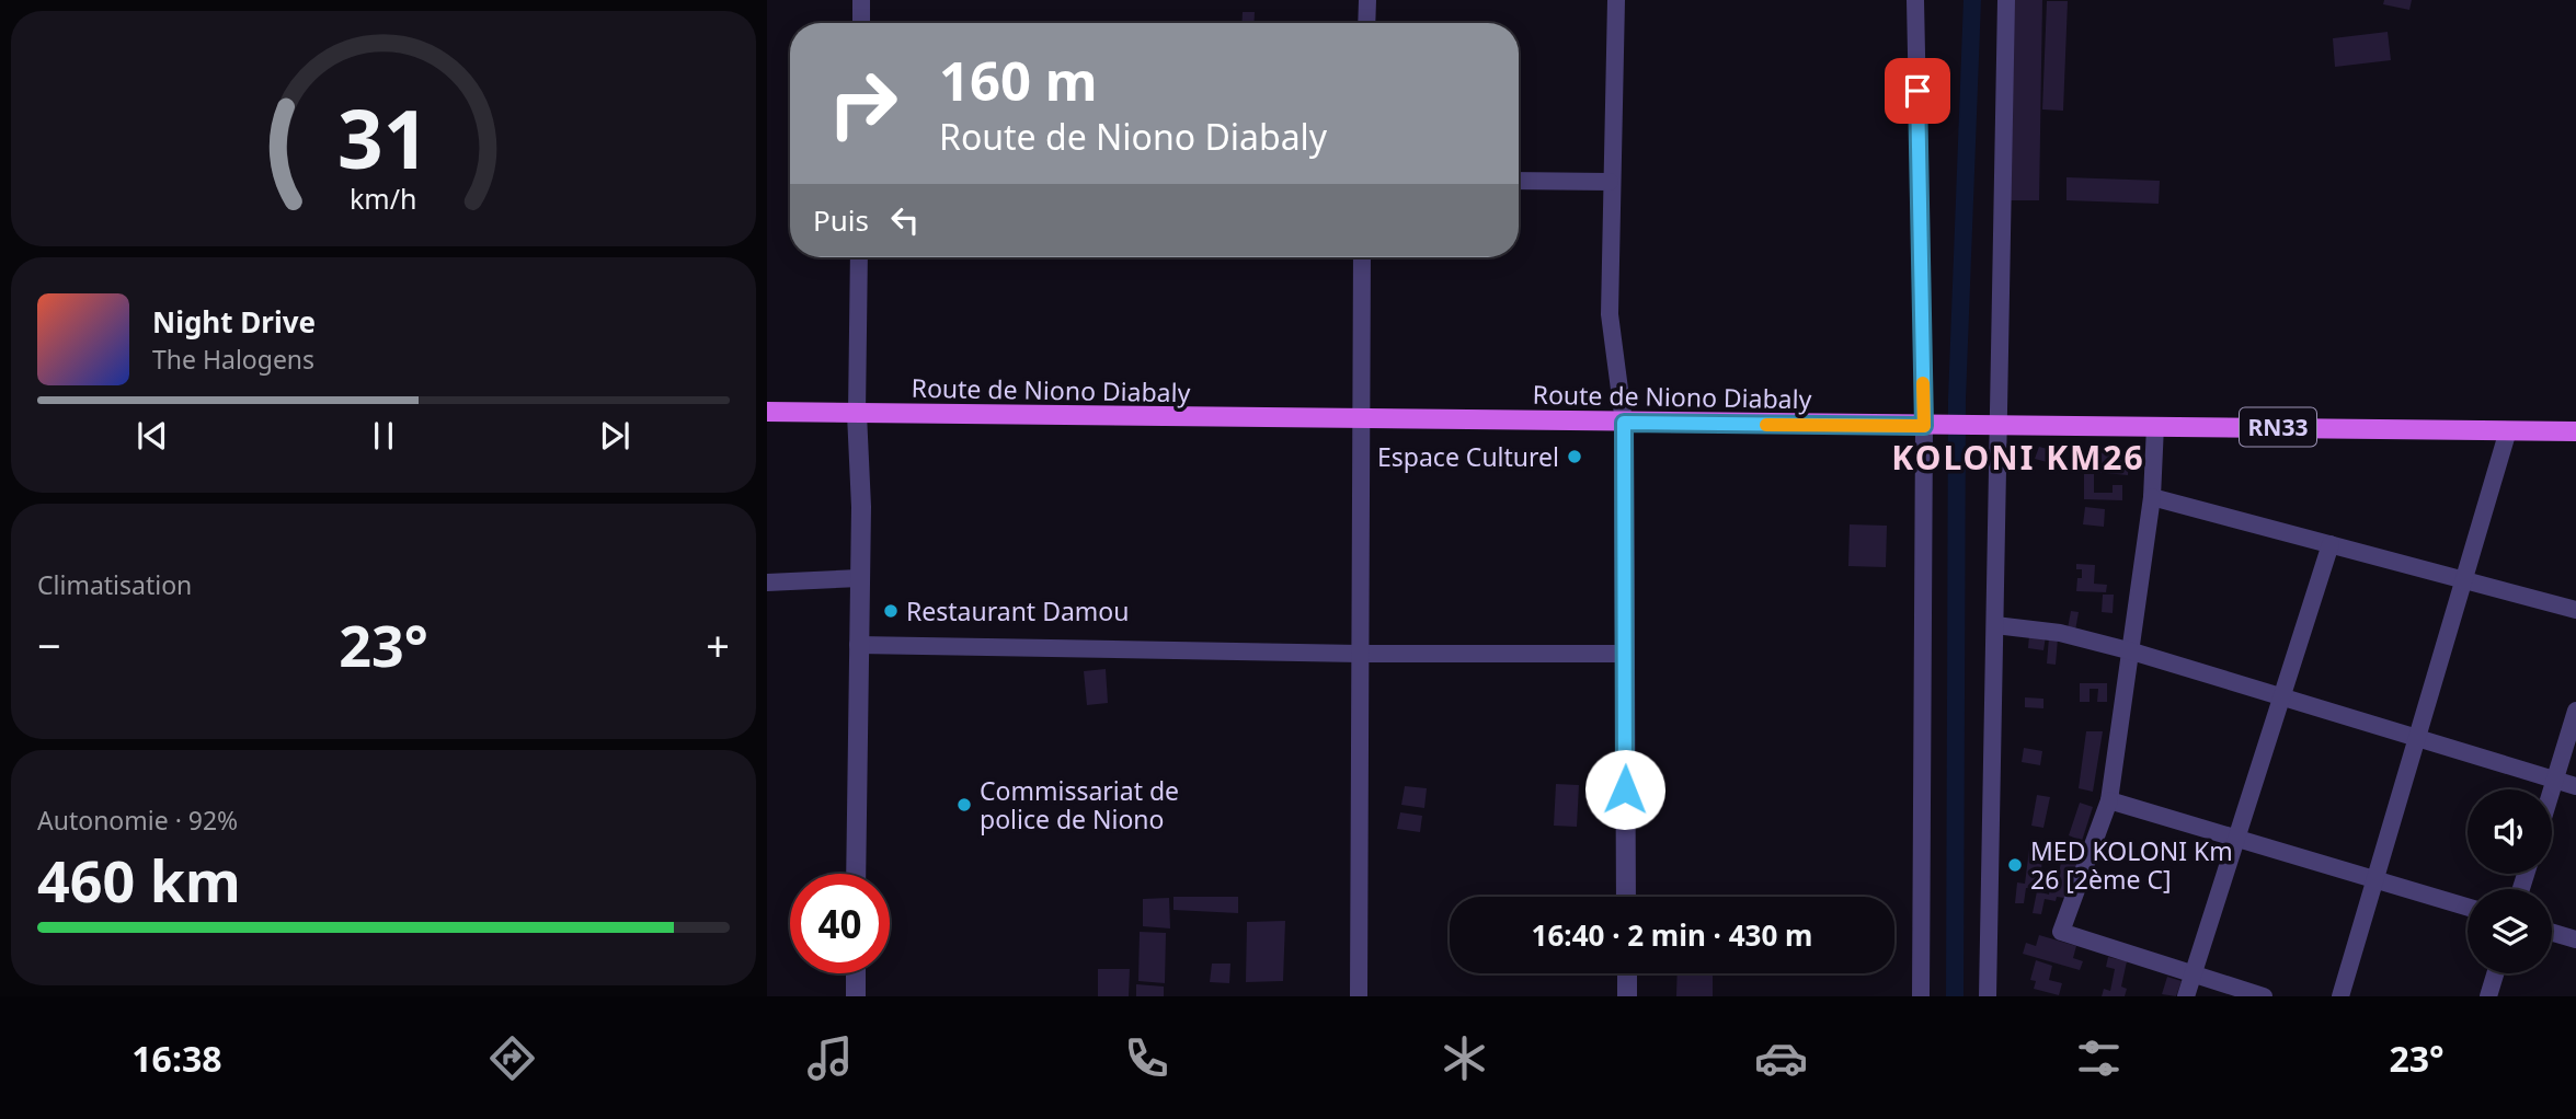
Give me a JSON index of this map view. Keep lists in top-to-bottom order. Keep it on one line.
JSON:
{"streets":{"main road":["Route de Niono Diabaly","RN33"]},"districts":["KOLONI KM26"],"places":["Espace Culturel","Restaurant Damou","Commissariat de police de Niono","MED KOLONI Km 26 [2ème C]"],"page":{"turn":["160 m","Route de Niono Diabaly"],"then":"Puis","song":["Night Drive","The Halogens"],"tile":["Climatisation",["Autonomie · 92%","460 km"]],"heat":["−","23°","+"],"limit":"40","trip":"16:40 · 2 min · 430 m","tabs":["16:38","23°"],"gauge":["31","km/h"]}}
